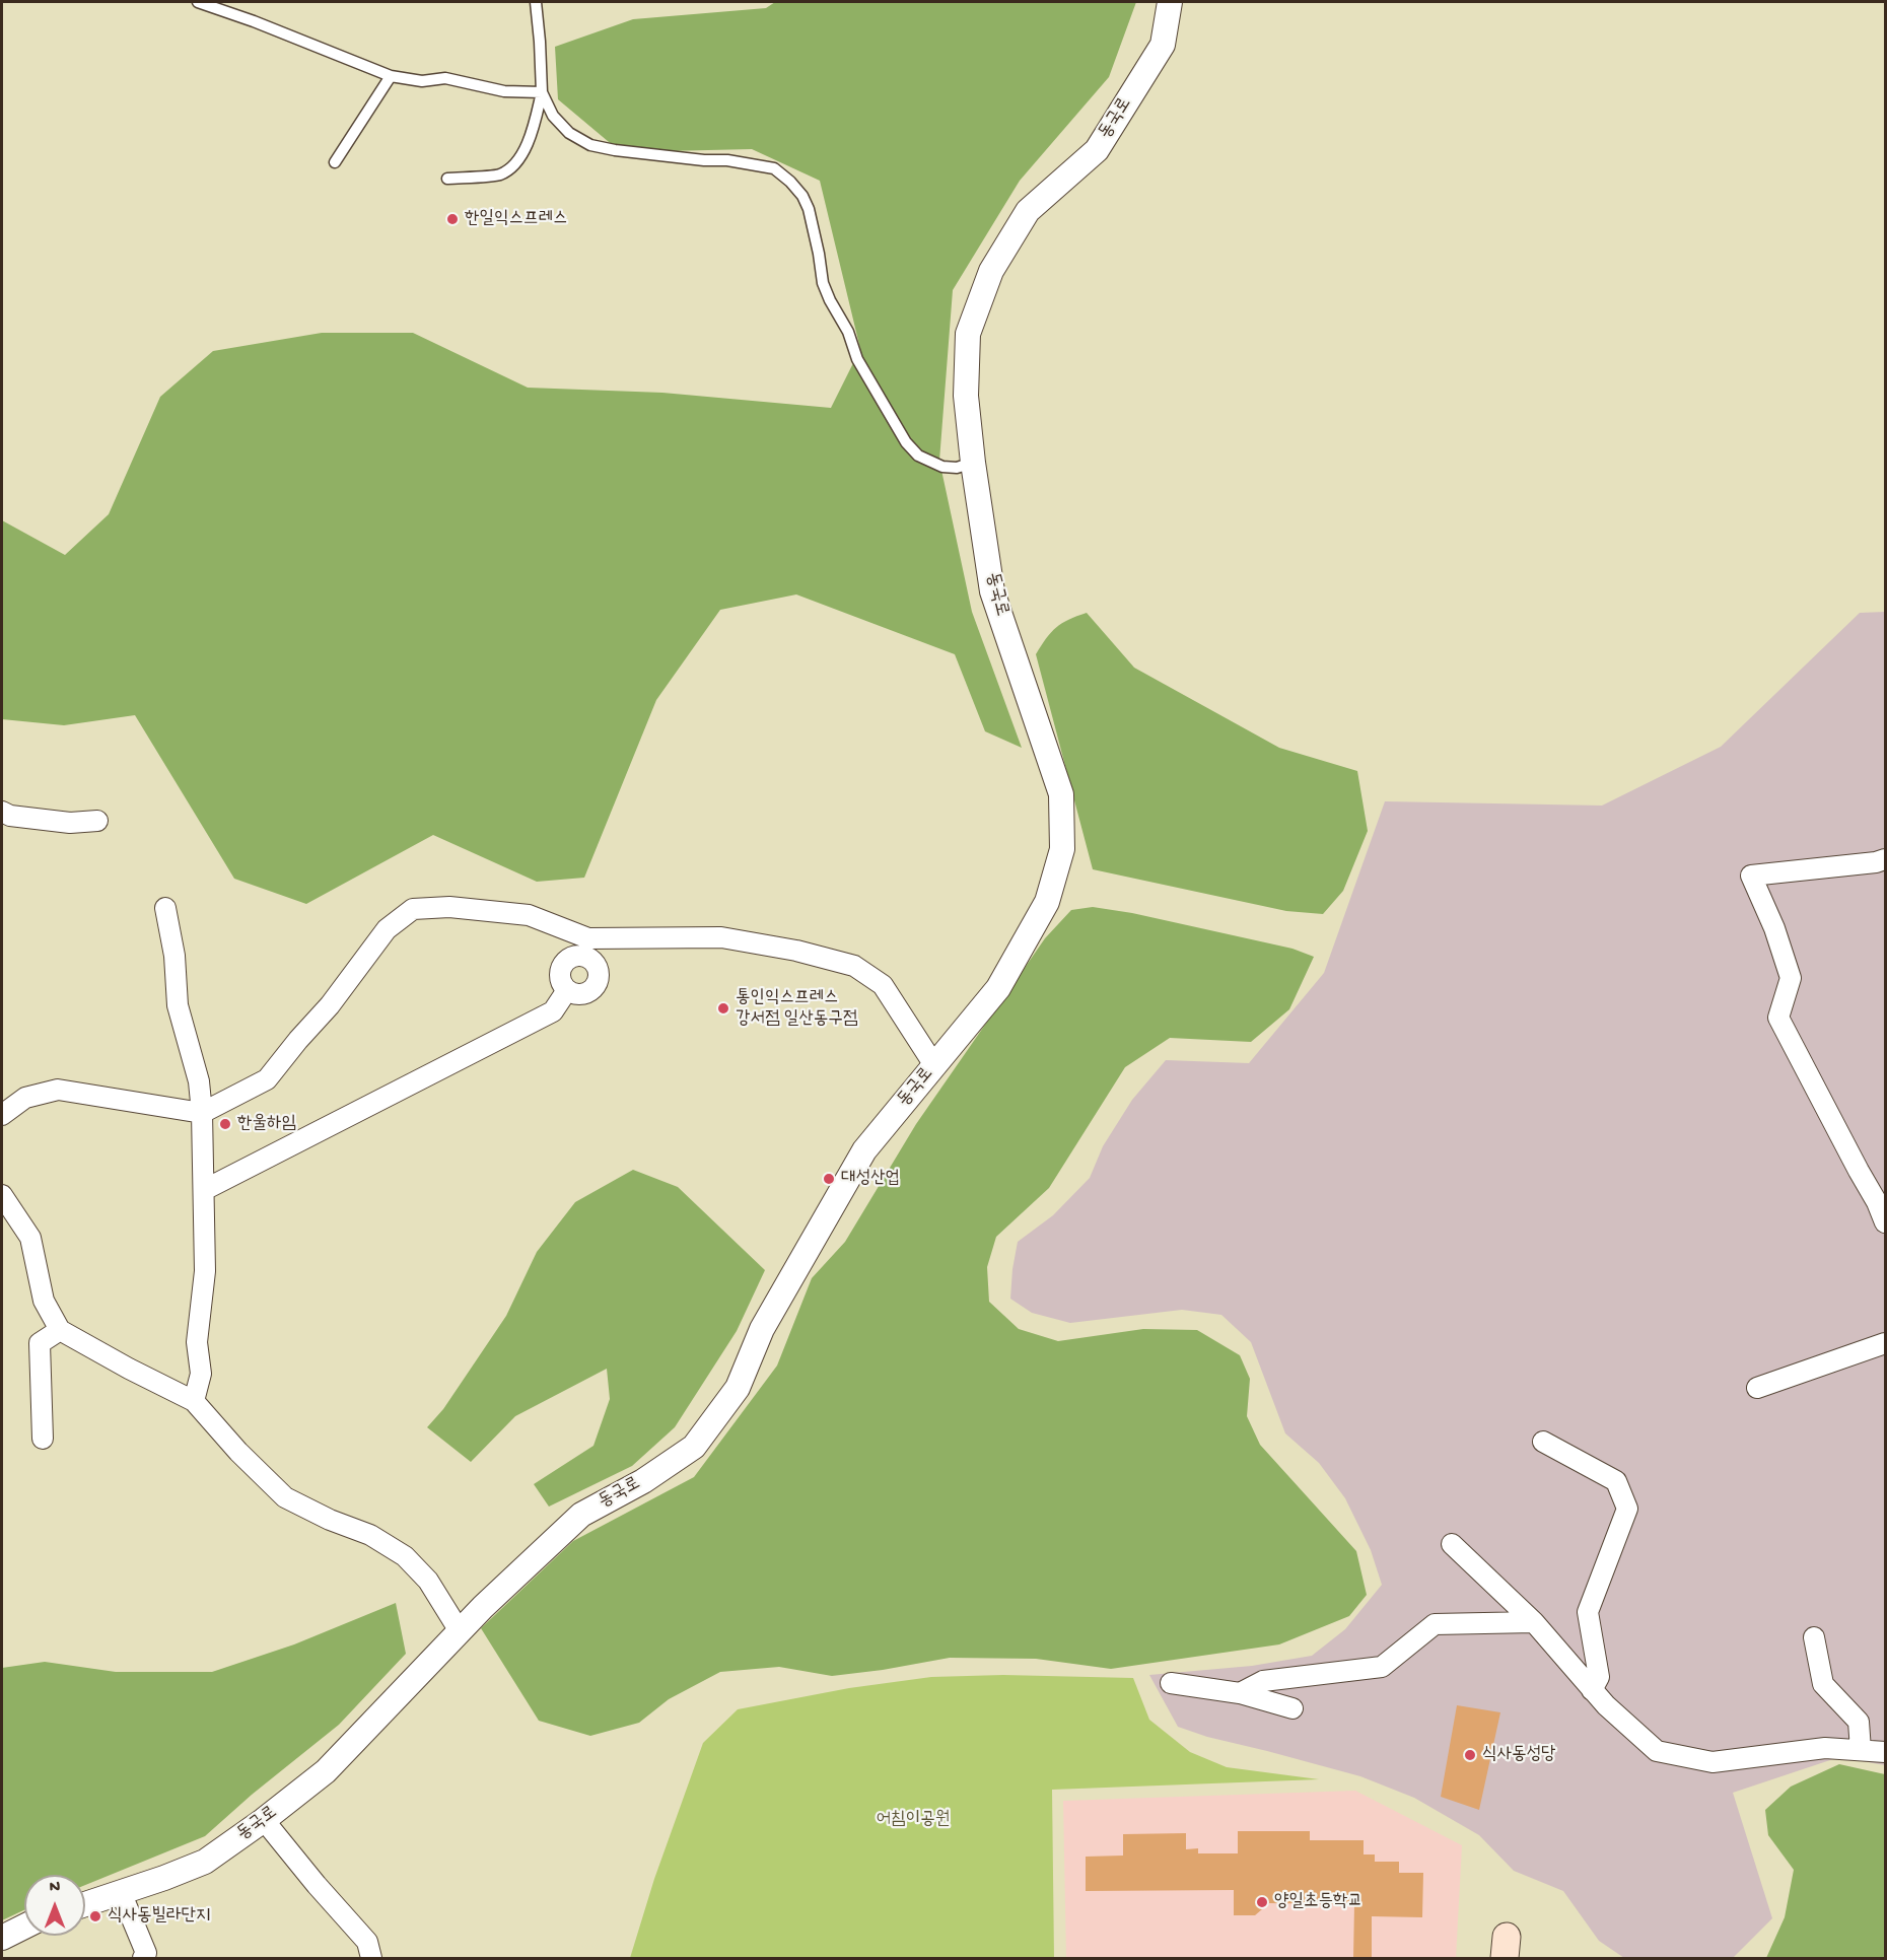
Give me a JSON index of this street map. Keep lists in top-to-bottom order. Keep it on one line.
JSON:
{"streets":{"street":["동국로"]},"parks":["어침이공원"],"places":["한일익스프레스","통인익스프레스 강서점 일산동구점","한울하임","대성산업","식사동성당","양일초등학교","식사동빌라단지"],"north":"top"}
